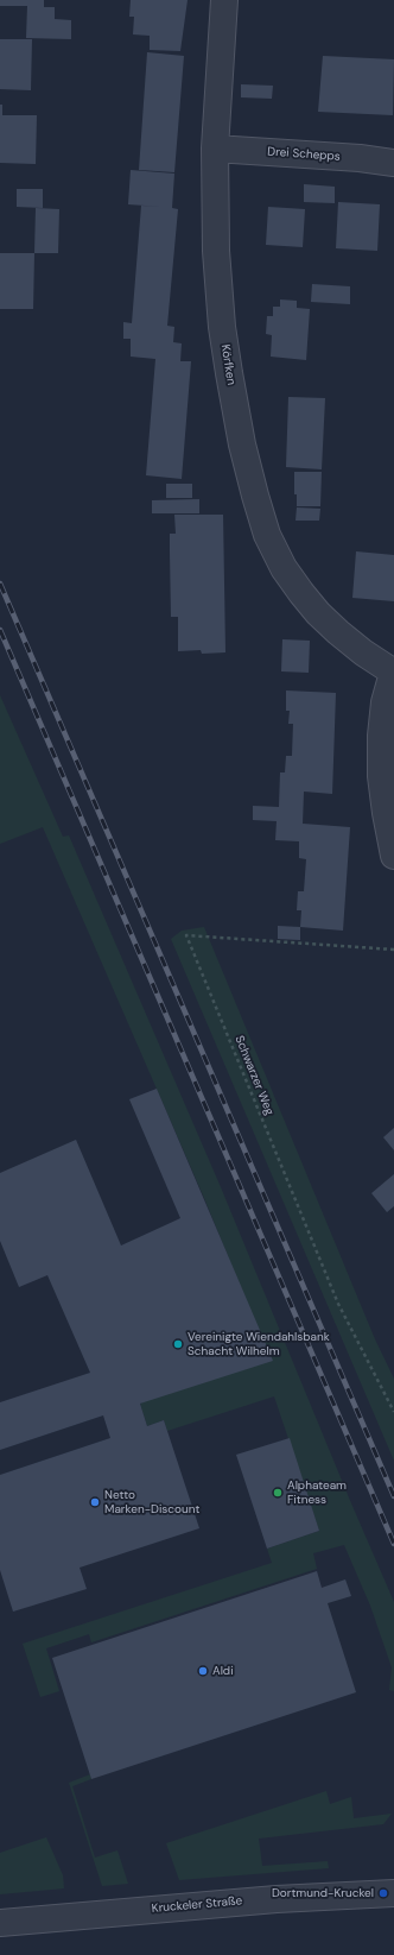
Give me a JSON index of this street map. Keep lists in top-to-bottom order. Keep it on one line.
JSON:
{"streets":{"street":["Drei Schepps","Körfken","Kruckeler Straße"],"path":["Schwarzer Weg"]},"crossings":[["Drei Schepps","Körfken"]],"places":["Vereinigte Wiendahlsbank Schacht Wilhelm","Alphateam Fitness","Netto Marken-Discount","Aldi","Dortmund-Kruckel"]}
